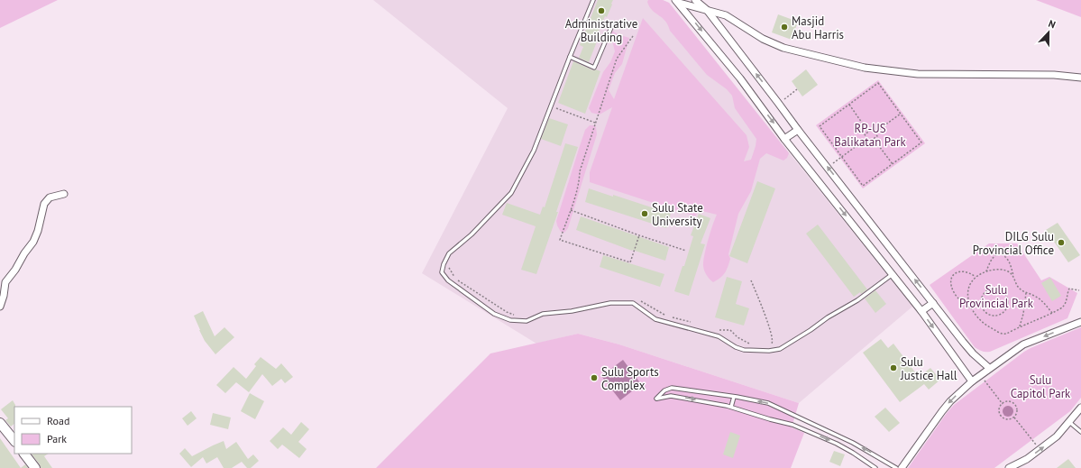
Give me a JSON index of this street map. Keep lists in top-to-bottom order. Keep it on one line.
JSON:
{"parks":["RP-US Balikatan Park","Sulu Provincial Park","Sulu Capitol Park"],"places":["Administrative Building","Masjid Abu Harris","Sulu State University","DILG Sulu Provincial Office","Sulu Justice Hall","Sulu Sports Complex"],"legend":["Road","Park"],"north":"top"}
